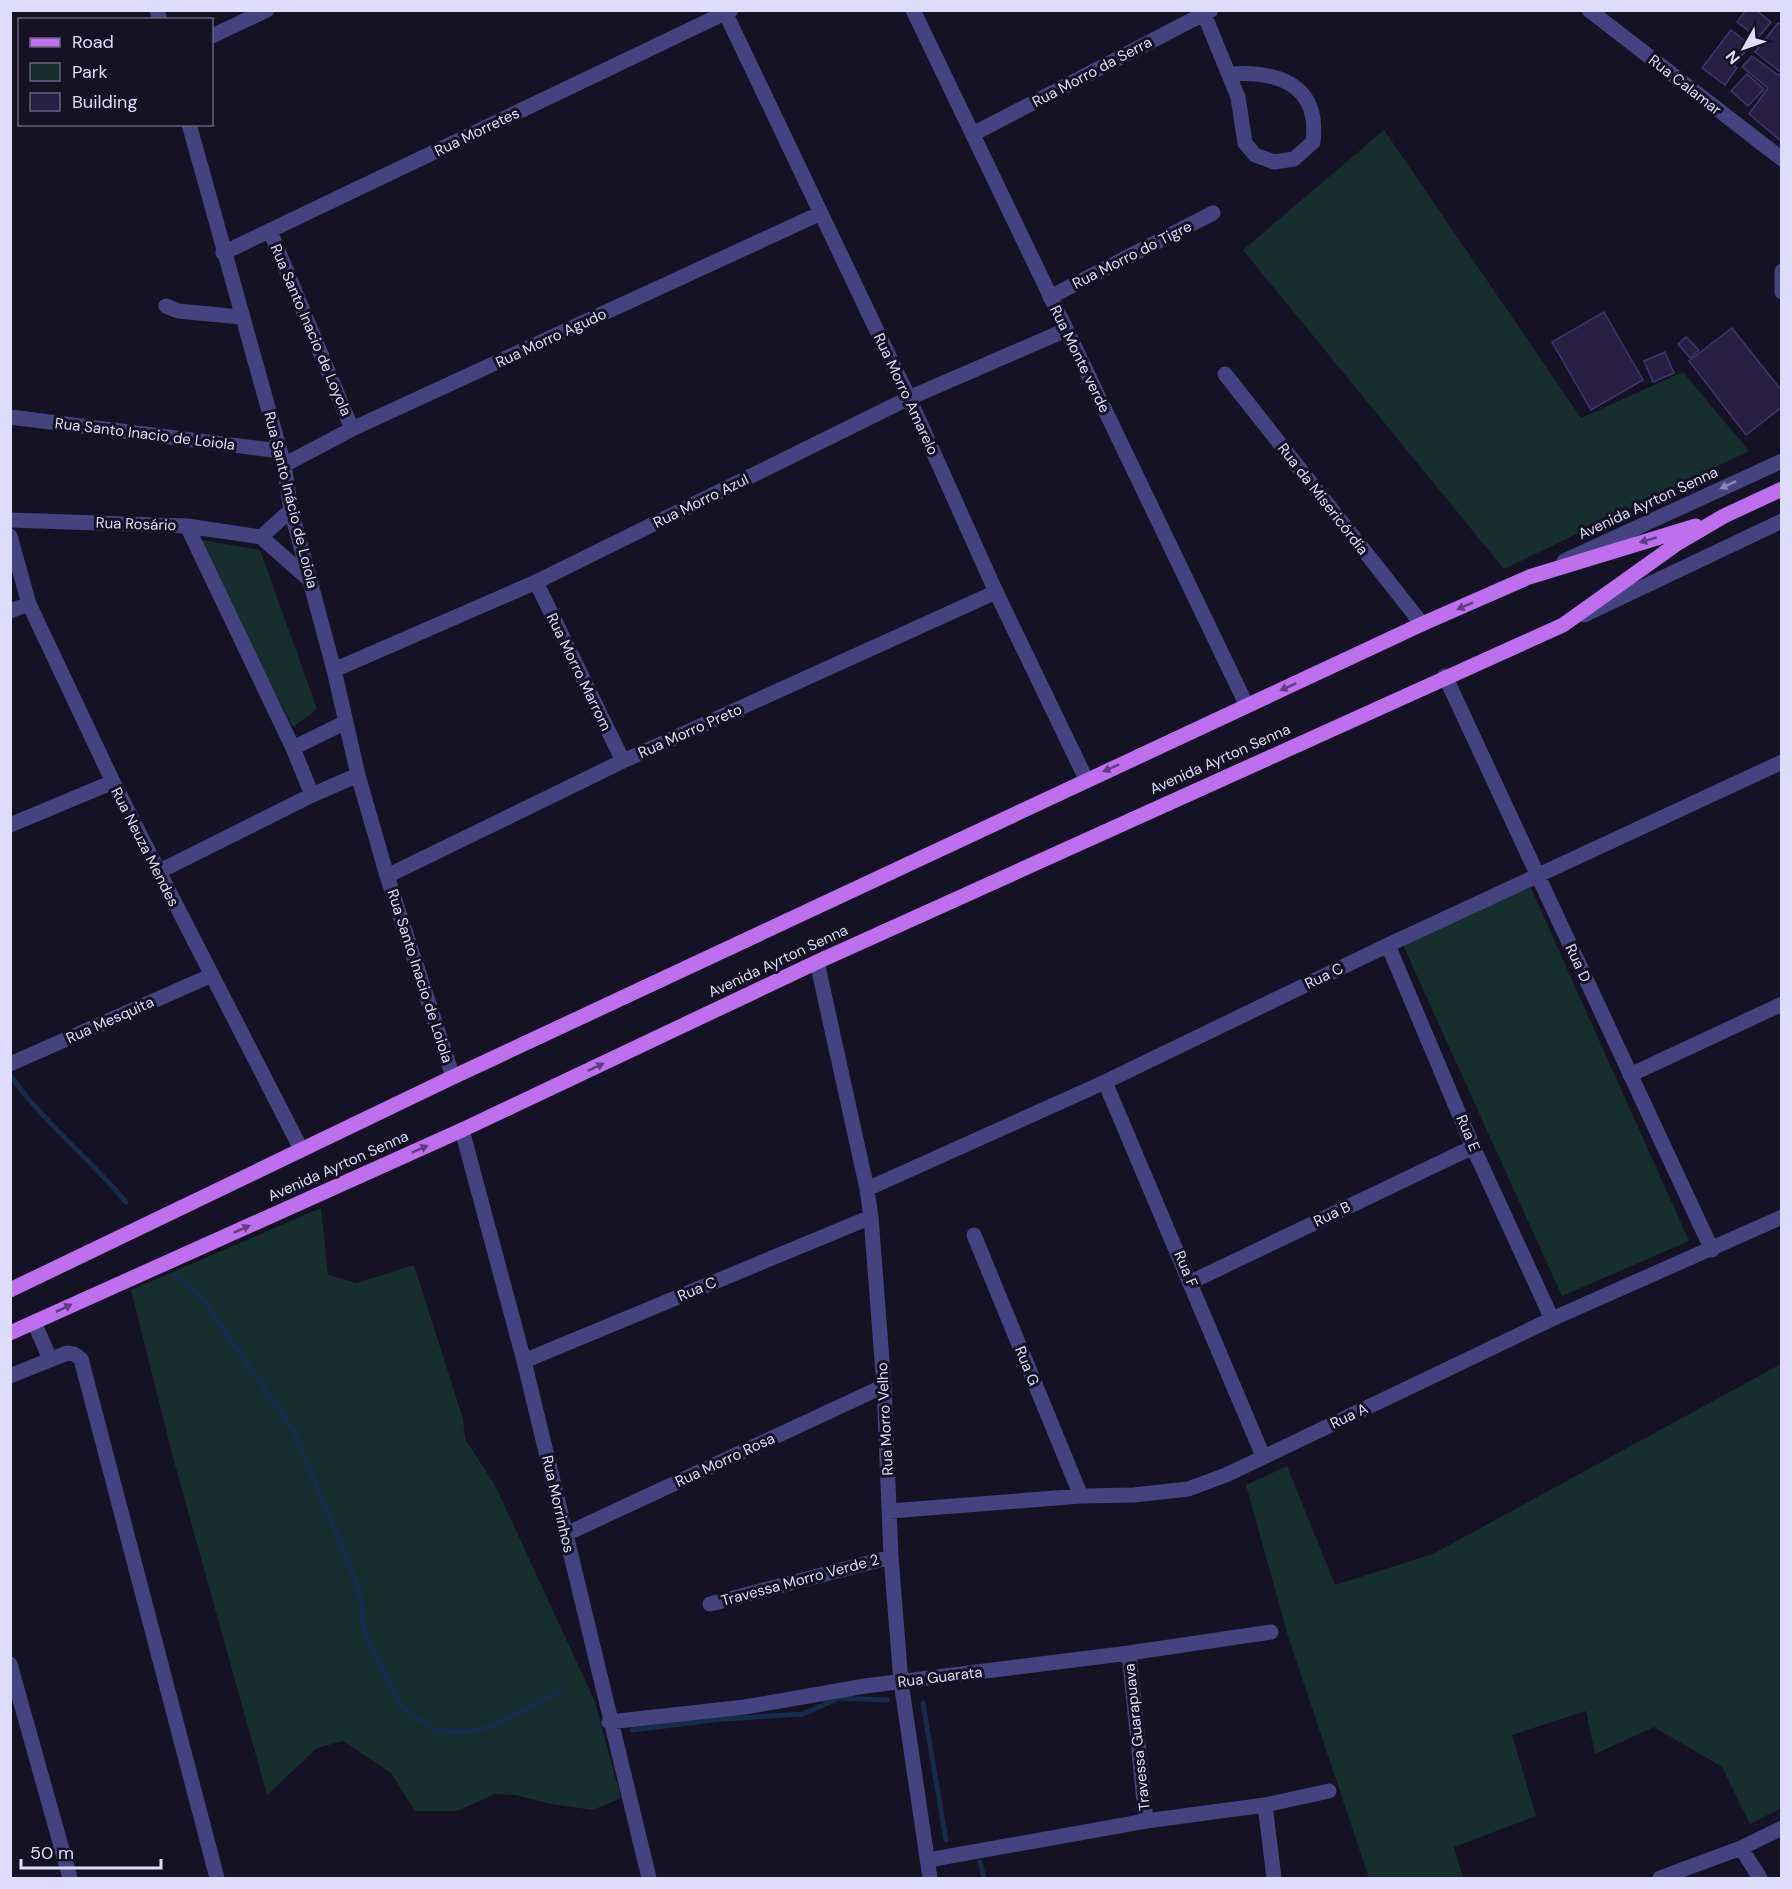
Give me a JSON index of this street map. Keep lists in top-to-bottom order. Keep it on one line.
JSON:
{"streets":{"main road":["Avenida Ayrton Senna"],"street":["Rua Morro da Serra","Rua Calamar","Rua Morretes","Rua Morro do Tigre","Rua Santo Inacio de Loyola","Rua Morro Agudo","Rua Monte verde","Rua Morro Amarelo","Rua Santo Inacio de Loiola","Rua da Misericórdia","Rua Santo Inácio de Loiola","Rua Morro Azul","Rua Rosário","Rua Morro Marrom","Rua Morro Preto","Rua Neuza Mendes","Rua D","Rua C","Rua Mesquita","Rua E","Rua B","Rua F","Rua G","Rua A","Rua Morro Velho","Rua Morro Rosa","Rua Morrinhos","Travessa Morro Verde 2","Rua Guarata","Travessa Guarapuava"]},"crossings":[["Rua Morro da Serra","Rua Monte verde"],["Rua Morretes","Rua Santo Inacio de Loyola"],["Rua Morretes","Rua Morro Amarelo"],["Rua Morretes","Rua Santo Inácio de Loiola"],["Rua Morro do Tigre","Rua Monte verde"],["Rua Santo Inacio de Loyola","Rua Morro Agudo"],["Rua Morro Agudo","Rua Morro Amarelo"],["Rua Morro Agudo","Rua Santo Inacio de Loiola"],["Rua Morro Agudo","Rua Santo Inácio de Loiola"],["Rua Monte verde","Rua Morro Azul"],["Rua Monte verde","Avenida Ayrton Senna"],["Rua Morro Amarelo","Rua Morro Azul"],["Rua Morro Amarelo","Avenida Ayrton Senna"],["Rua Morro Amarelo","Rua Morro Preto"],["Rua Santo Inacio de Loiola","Rua Santo Inácio de Loiola"],["Rua Santo Inacio de Loiola","Avenida Ayrton Senna"],["Rua Santo Inacio de Loiola","Rua Morro Preto"],["Rua da Misericórdia","Avenida Ayrton Senna"],["Rua Santo Inácio de Loiola","Rua Morro Azul"],["Rua Santo Inácio de Loiola","Rua Morro Preto"],["Rua Morro Azul","Rua Morro Marrom"],["Avenida Ayrton Senna","Rua Neuza Mendes"],["Avenida Ayrton Senna","Rua D"],["Avenida Ayrton Senna","Rua Morro Velho"],["Avenida Ayrton Senna","Rua Morrinhos"],["Rua Morro Marrom","Rua Morro Preto"],["Rua Neuza Mendes","Rua Mesquita"],["Rua D","Rua C"],["Rua D","Rua A"],["Rua C","Rua E"],["Rua C","Rua F"],["Rua C","Rua Morro Velho"],["Rua C","Rua Morrinhos"],["Rua E","Rua B"],["Rua E","Rua A"],["Rua B","Rua F"],["Rua F","Rua A"],["Rua G","Rua A"],["Rua A","Rua Morro Velho"],["Rua Morro Velho","Rua Morro Rosa"],["Rua Morro Velho","Travessa Morro Verde 2"],["Rua Morro Velho","Rua Guarata"],["Rua Morro Rosa","Rua Morrinhos"],["Rua Morrinhos","Rua Guarata"],["Rua Guarata","Travessa Guarapuava"]],"legend":["Road","Park","Building"],"scale_bar":"50 m","north":"bottom left"}
